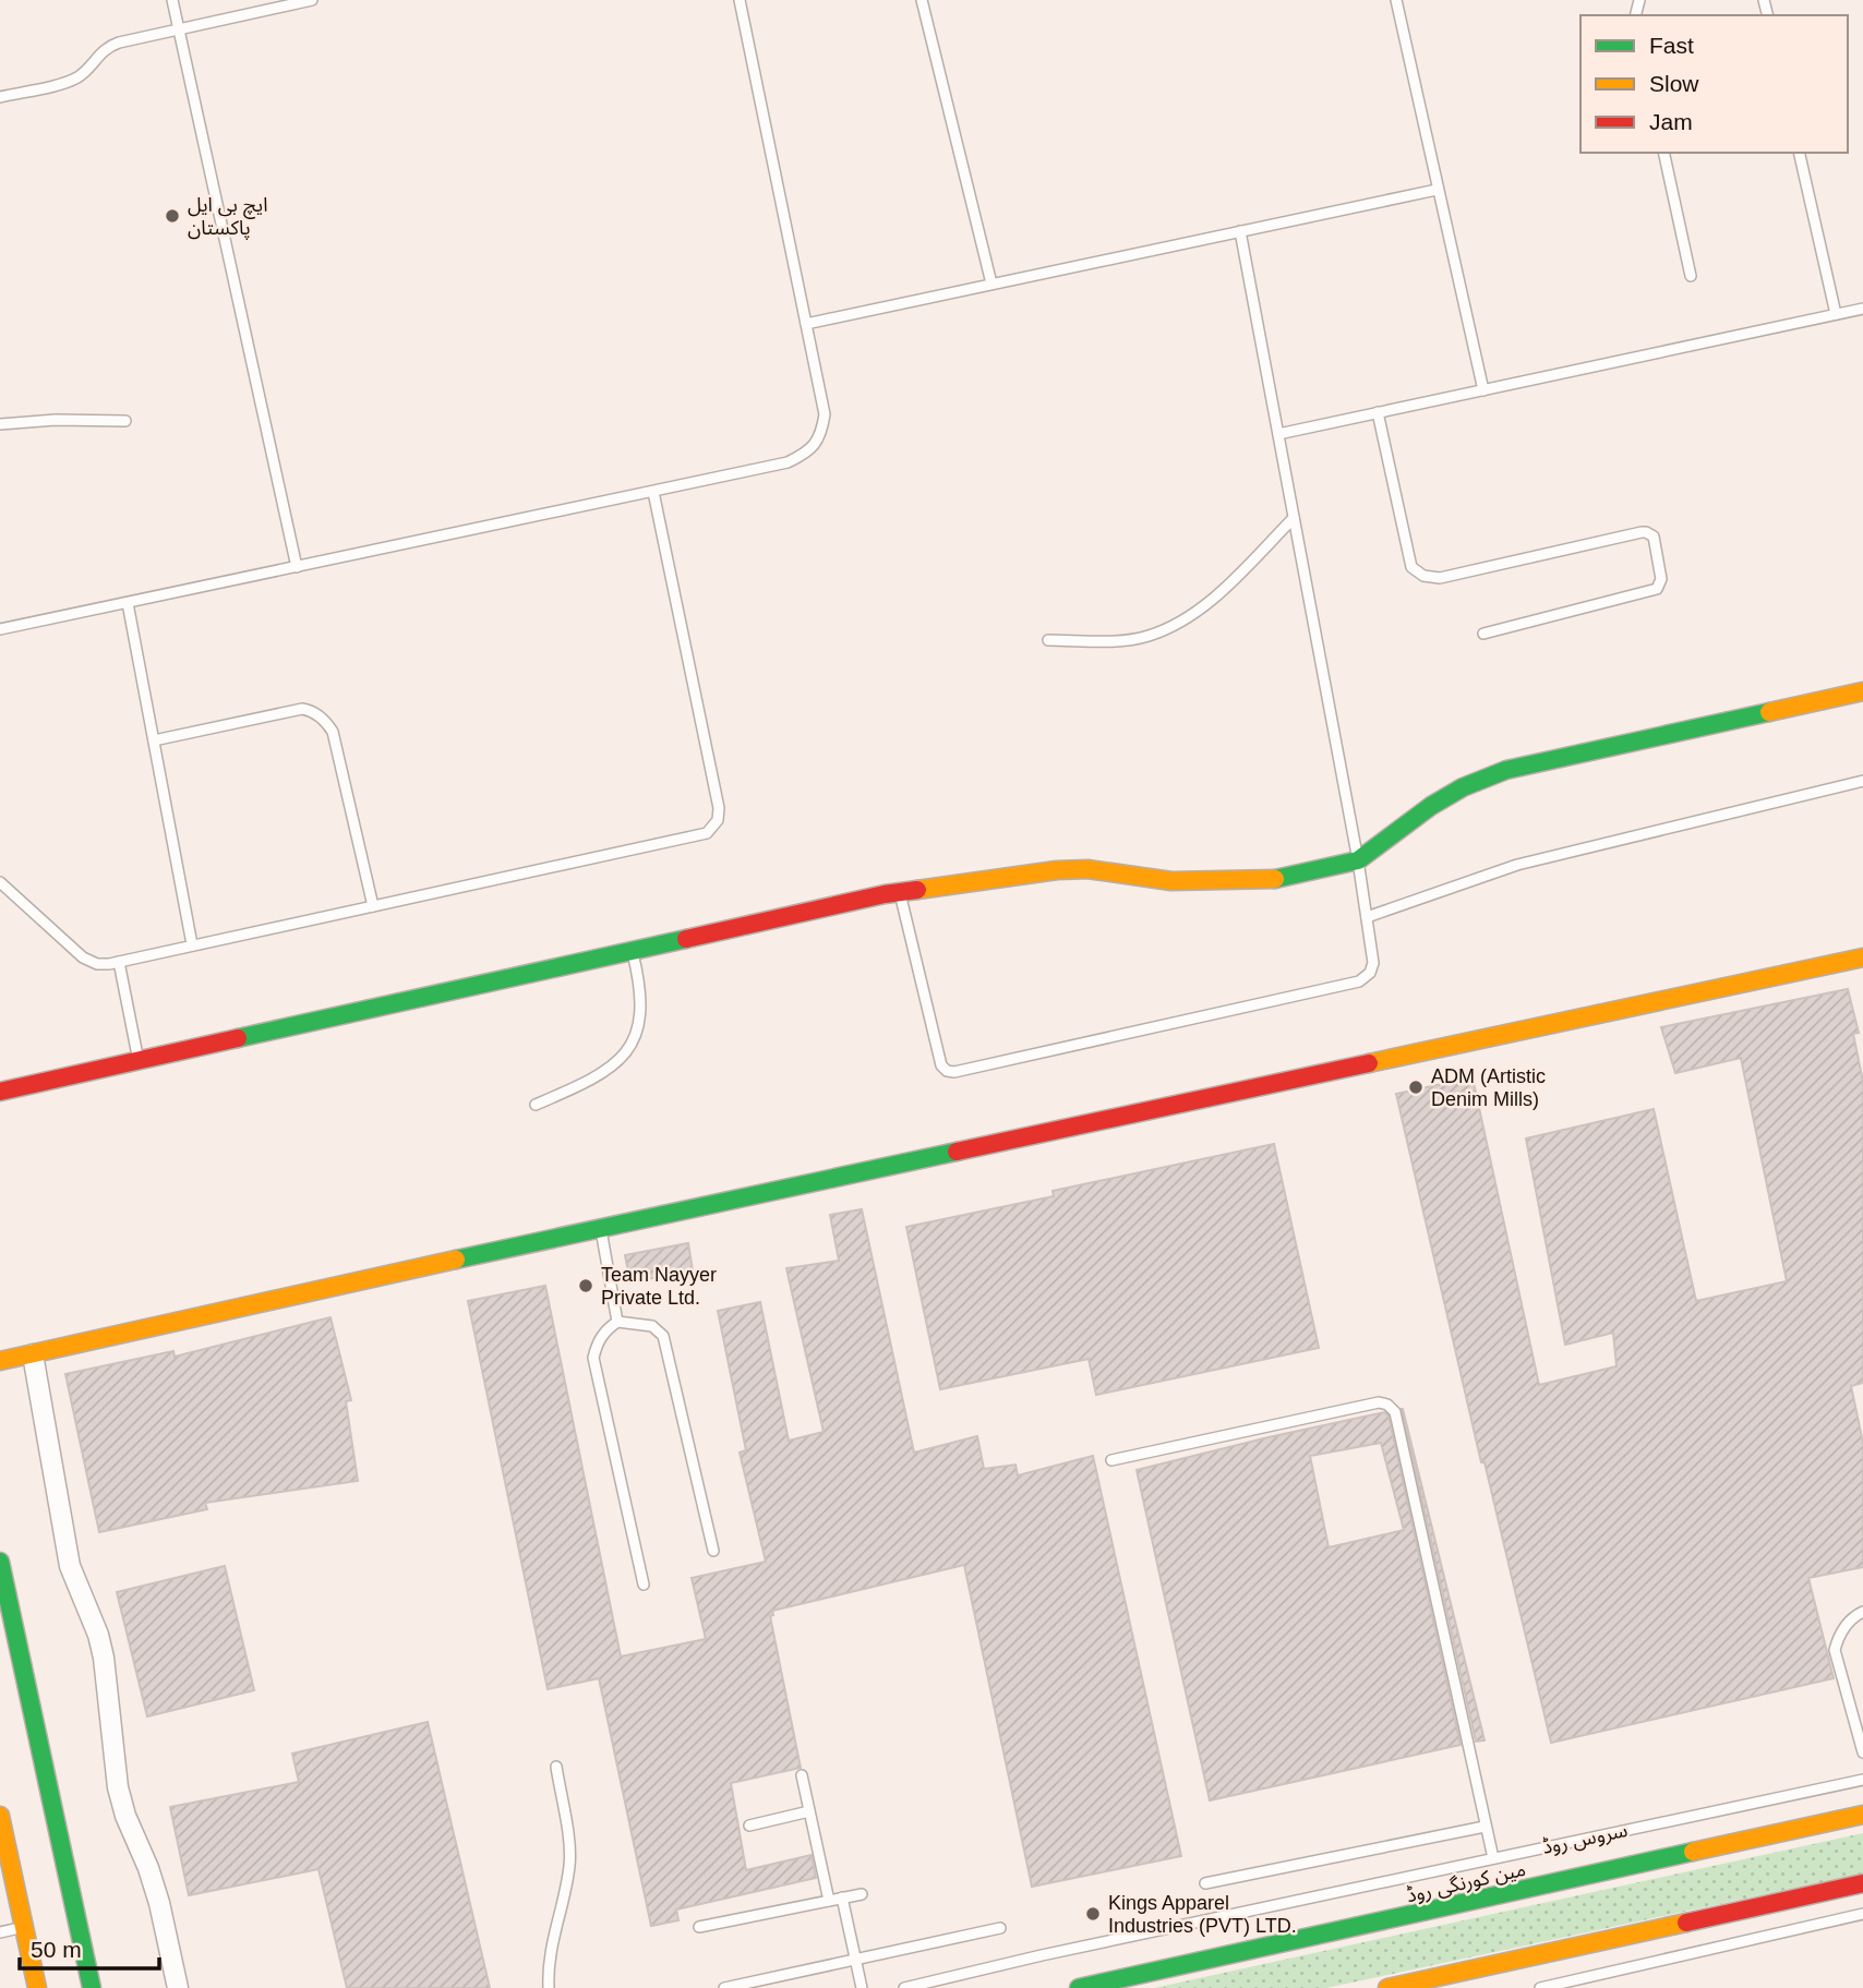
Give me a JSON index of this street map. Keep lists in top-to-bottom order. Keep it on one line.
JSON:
{"streets":{"street":["مین کورنگی روڈ"],"lane":["سروس روڈ"]},"places":["ایچ بی ایل پاکستان","ADM (Artistic Denim Mills)","Team Nayyer Private Ltd.","Kings Apparel Industries (PVT) LTD."],"legend":["Fast","Slow","Jam"],"scale_bar":"50 m"}
